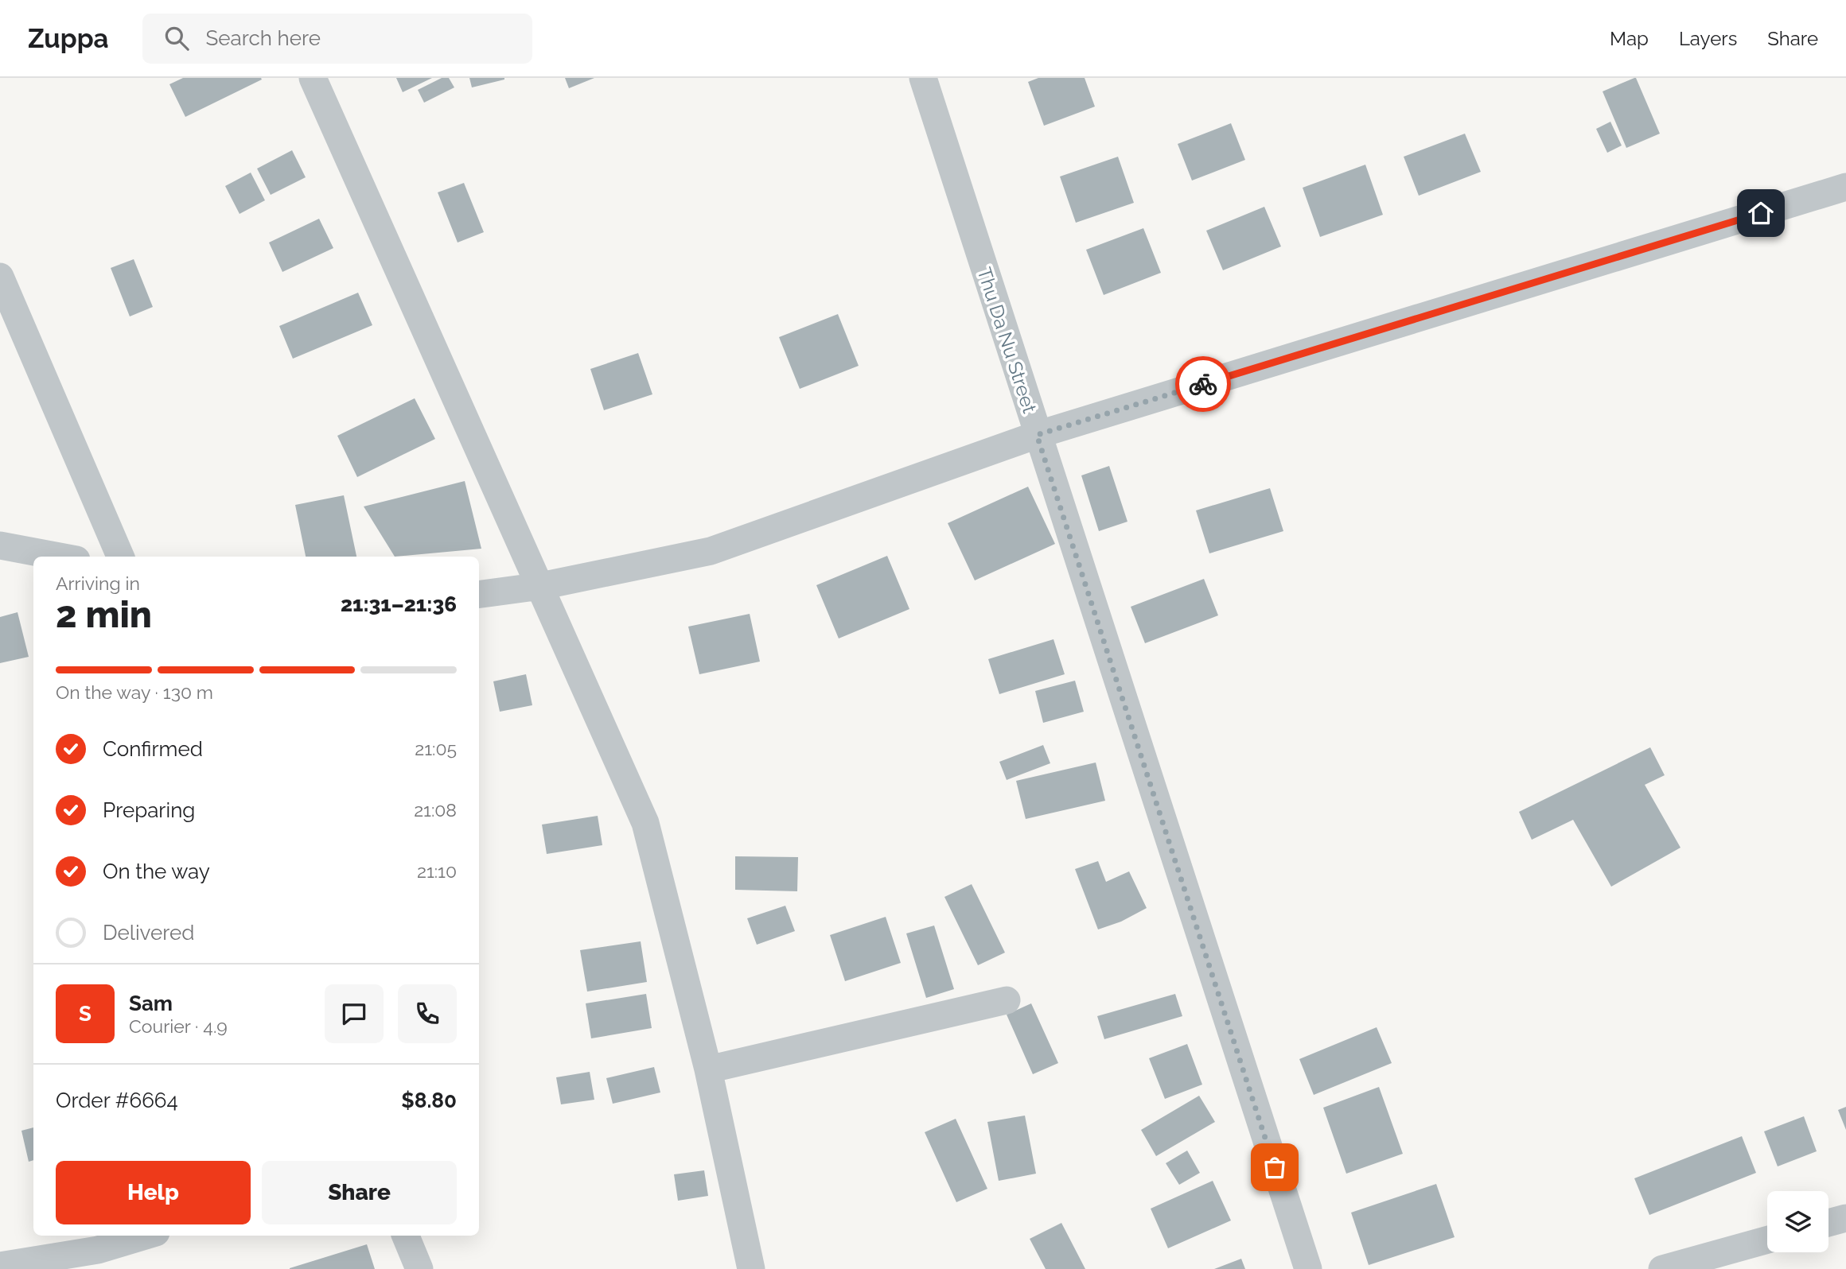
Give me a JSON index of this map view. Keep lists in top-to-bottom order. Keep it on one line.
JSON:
{"streets":{"street":["Thu Da Nu Street"]},"page":{"header":"Zuppa","search":"Search here","nav":["Map","Layers","Share"],"heading":["2 min","Arriving in","21:31–21:36"],"panel":["Sam","Courier · 4.9","Order #6664","$8.80"],"bar":"On the way · 130 m","list":[["Confirmed","21:05"],["Preparing","21:08"],["On the way","21:10"],"Delivered"],"round":"S","buttons":["Help","Share"]}}
